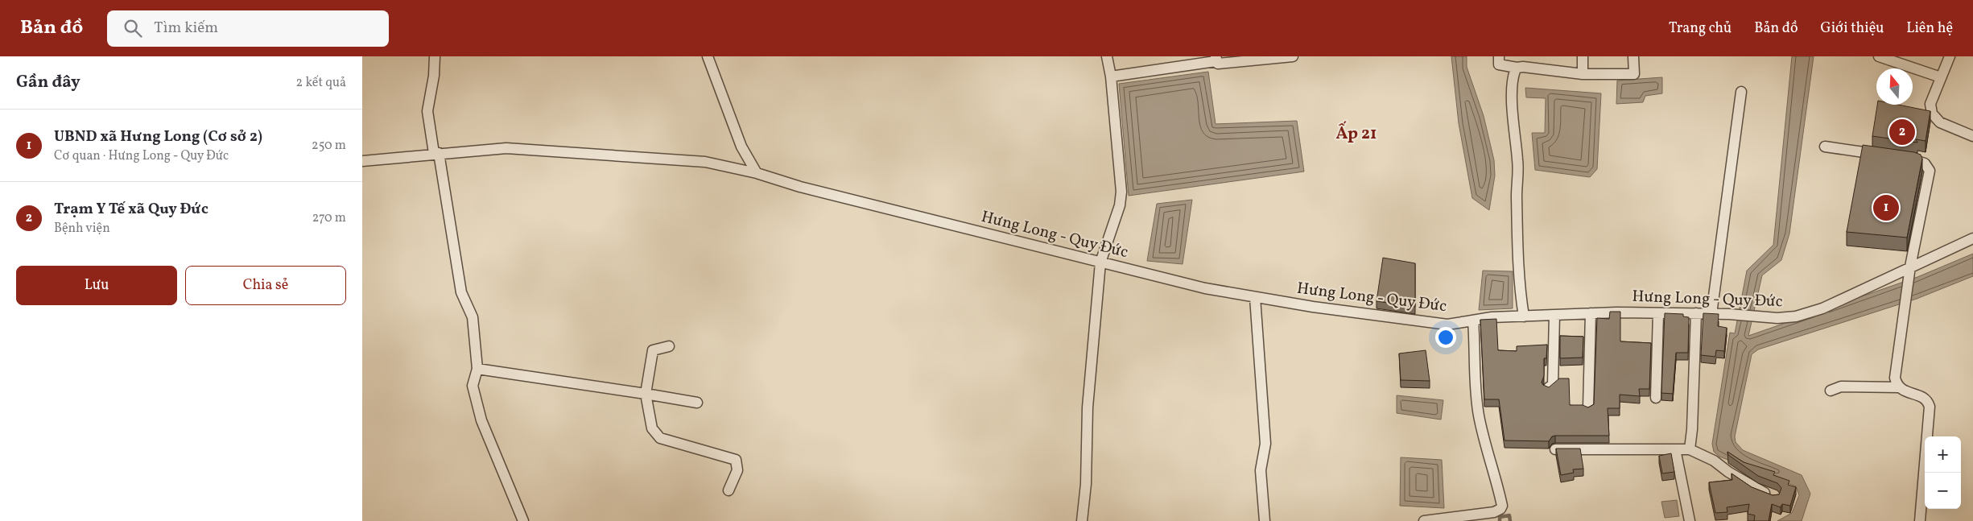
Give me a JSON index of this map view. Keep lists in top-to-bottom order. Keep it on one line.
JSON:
{"streets":{"street":["Hưng Long - Quy Đức"]},"districts":["Ấp 21"],"north":"top","page":{"header":"Bản đồ","search":"Tìm kiếm","nav":["Trang chủ","Bản đồ","Giới thiệu","Liên hệ"],"heading":["Gần đây","2 kết quả"],"list":[{"mark":"1","name":"UBND xã Hưng Long (Cơ sở 2)","note":"Cơ quan · Hưng Long - Quy Đức","value":"250 m"},{"mark":"2","name":"Trạm Y Tế xã Quy Đức","note":"Bệnh viện","value":"270 m"}],"pins":["2","1"],"buttons":["Lưu","Chia sẻ"],"map_buttons":["+","−"]}}
